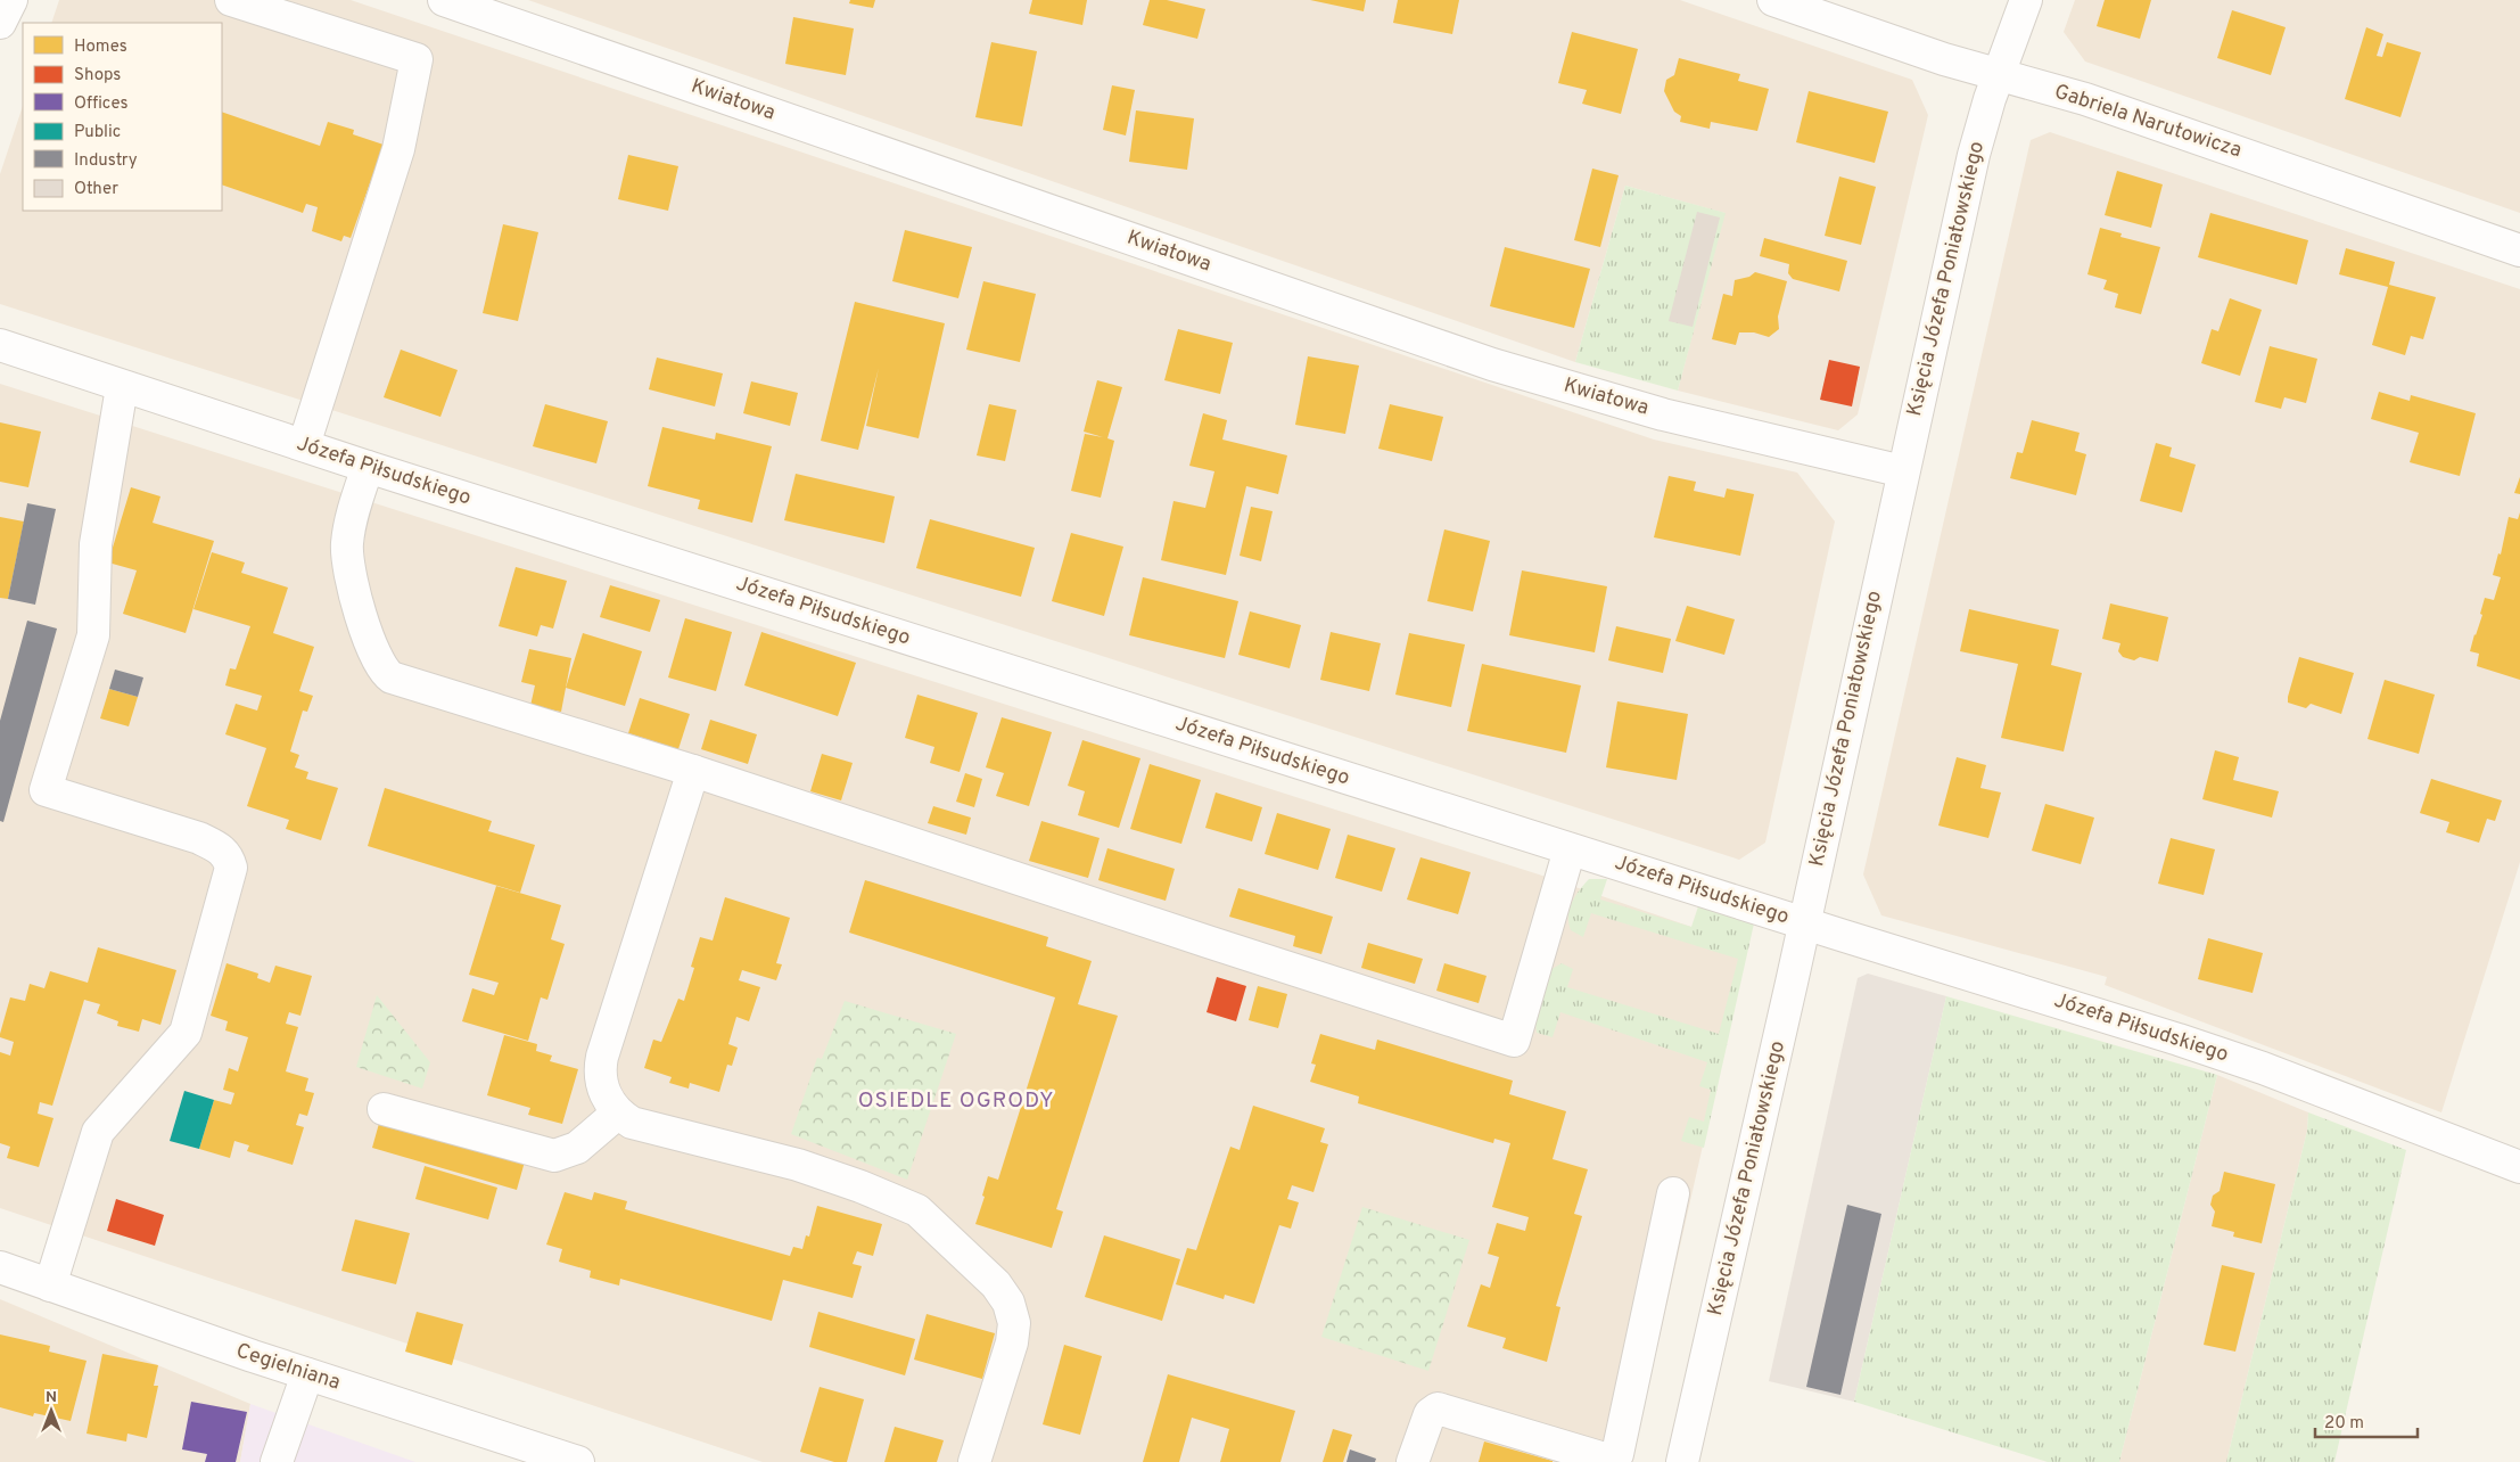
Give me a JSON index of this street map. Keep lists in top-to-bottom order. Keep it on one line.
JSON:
{"streets":{"street":["Kwiatowa","Gabriela Narutowicza","Księcia Józefa Poniatowskiego","Józefa Piłsudskiego","Cegielniana"]},"crossings":[["Kwiatowa","Księcia Józefa Poniatowskiego"],["Gabriela Narutowicza","Księcia Józefa Poniatowskiego"],["Księcia Józefa Poniatowskiego","Józefa Piłsudskiego"]],"districts":["OSIEDLE OGRODY"],"legend":["Homes","Shops","Offices","Public","Industry","Other"],"scale_bar":"20 m","north":"top"}
